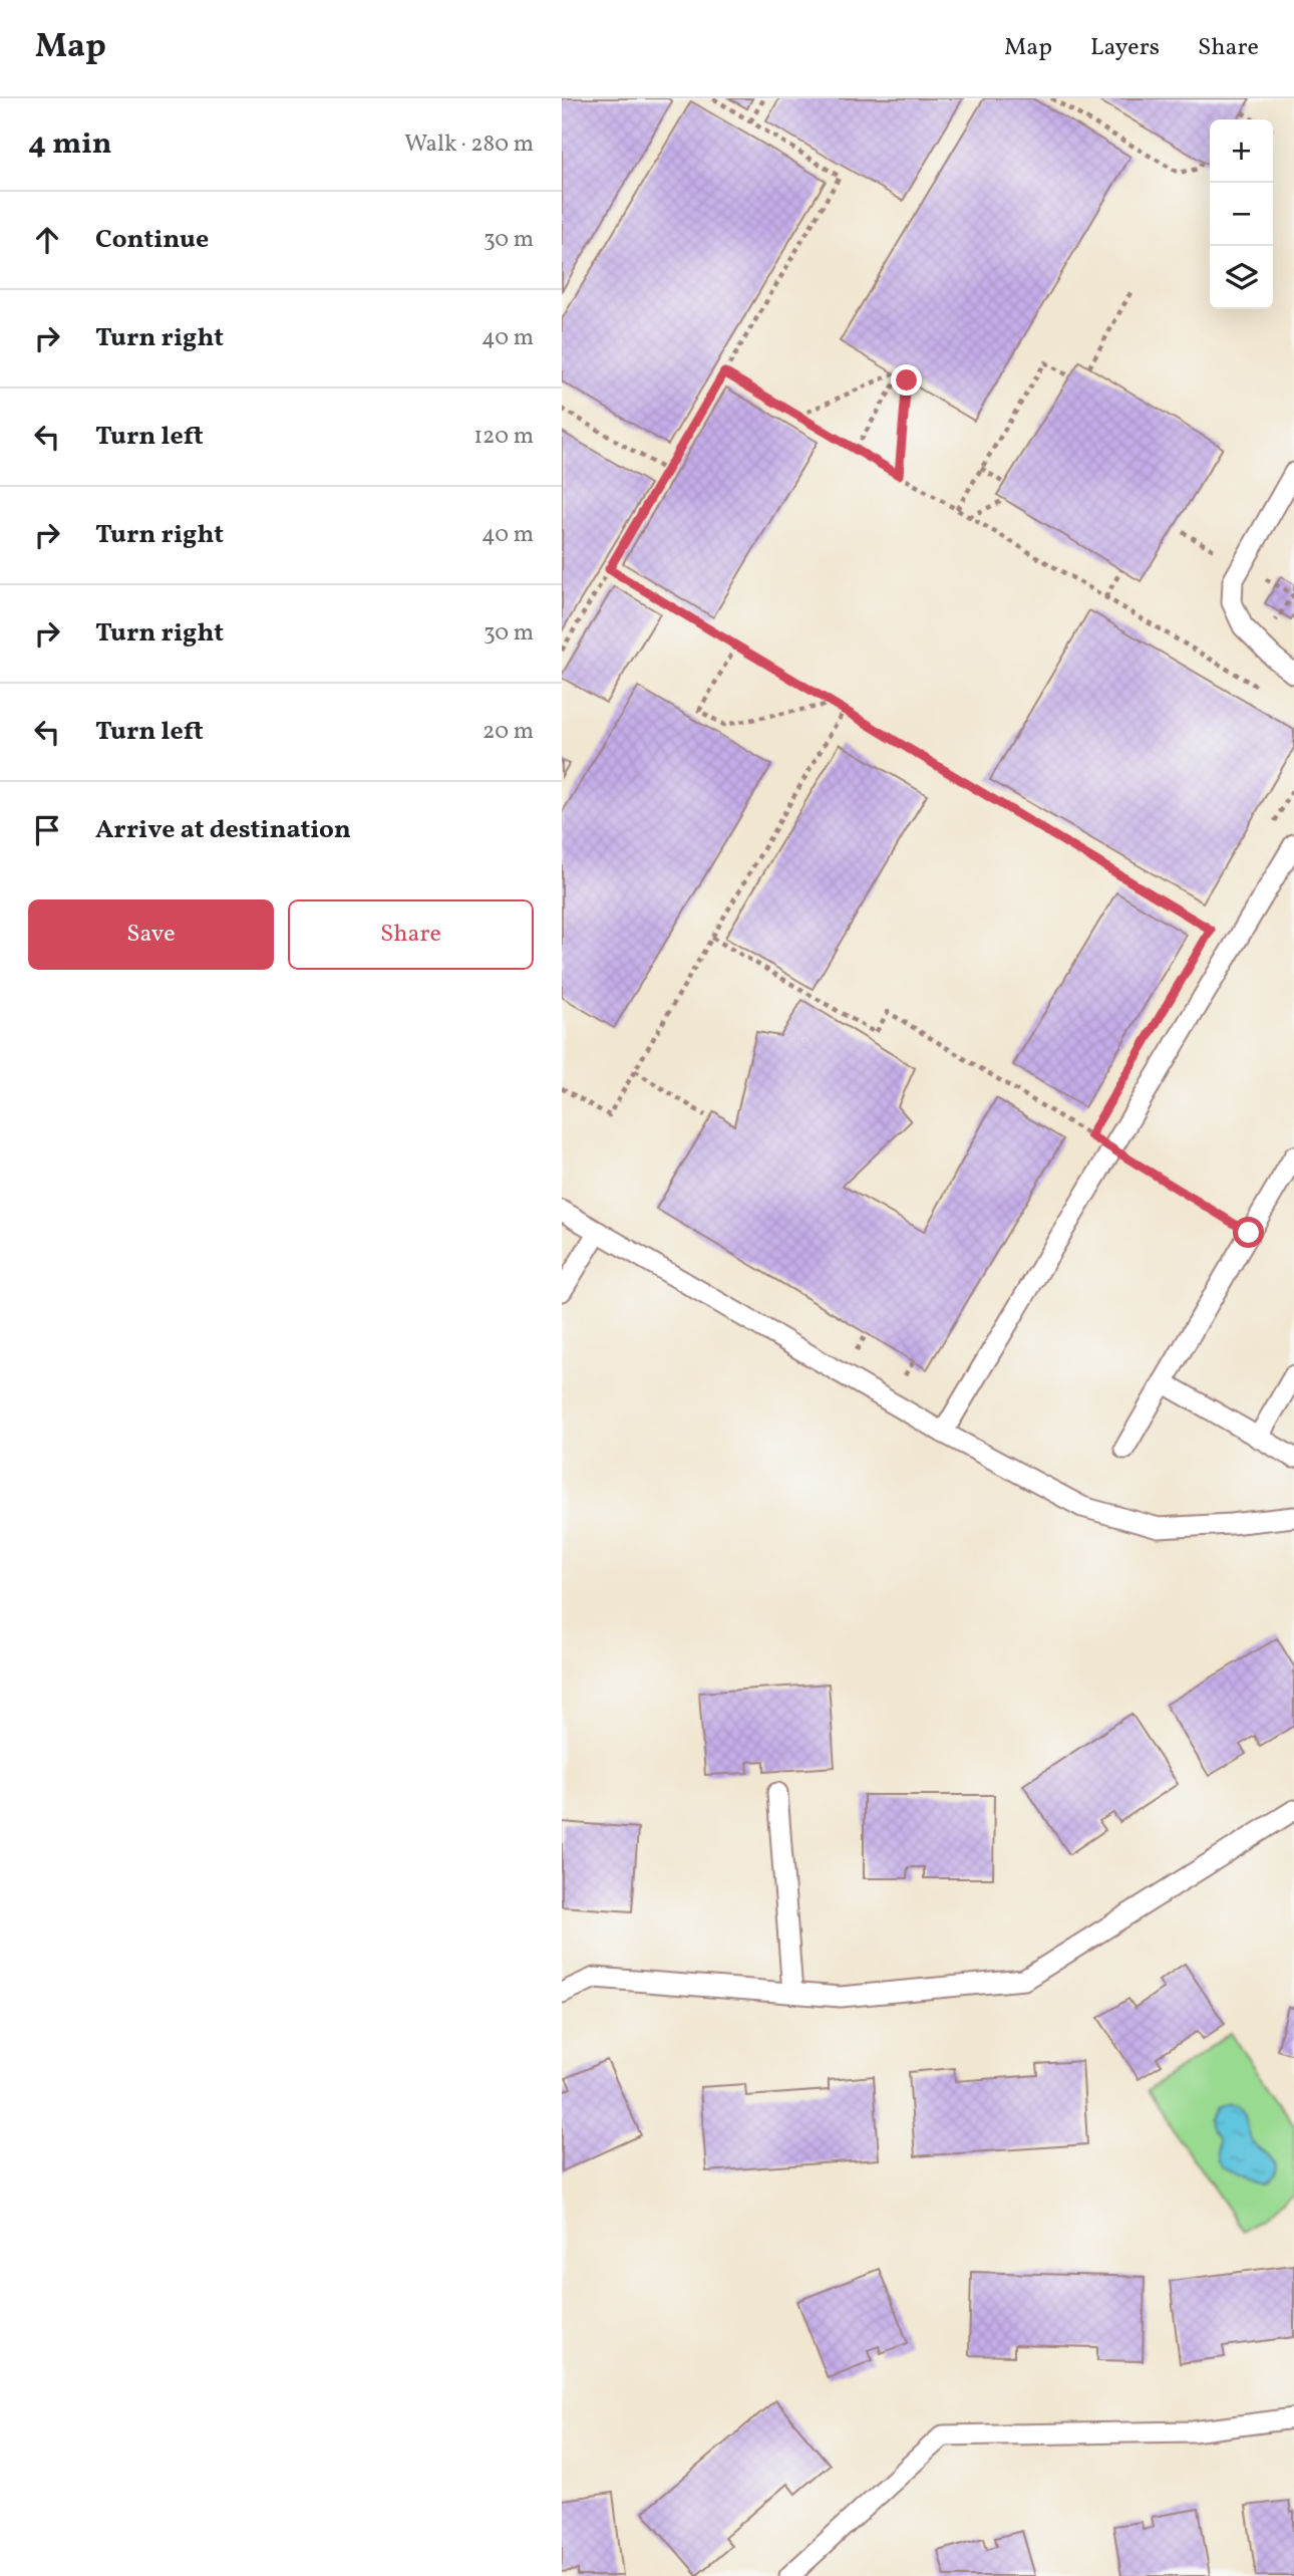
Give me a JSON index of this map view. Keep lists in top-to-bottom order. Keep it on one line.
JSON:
{"page":{"header":"Map","nav":["Map","Layers","Share"],"heading":["4 min","Walk · 280 m"],"map_buttons":["+","−"],"list":[["Continue","30 m"],["Turn right","40 m"],["Turn left","120 m"],["Turn right","40 m"],["Turn right","30 m"],["Turn left","20 m"],"Arrive at destination"],"buttons":["Save","Share"]}}
